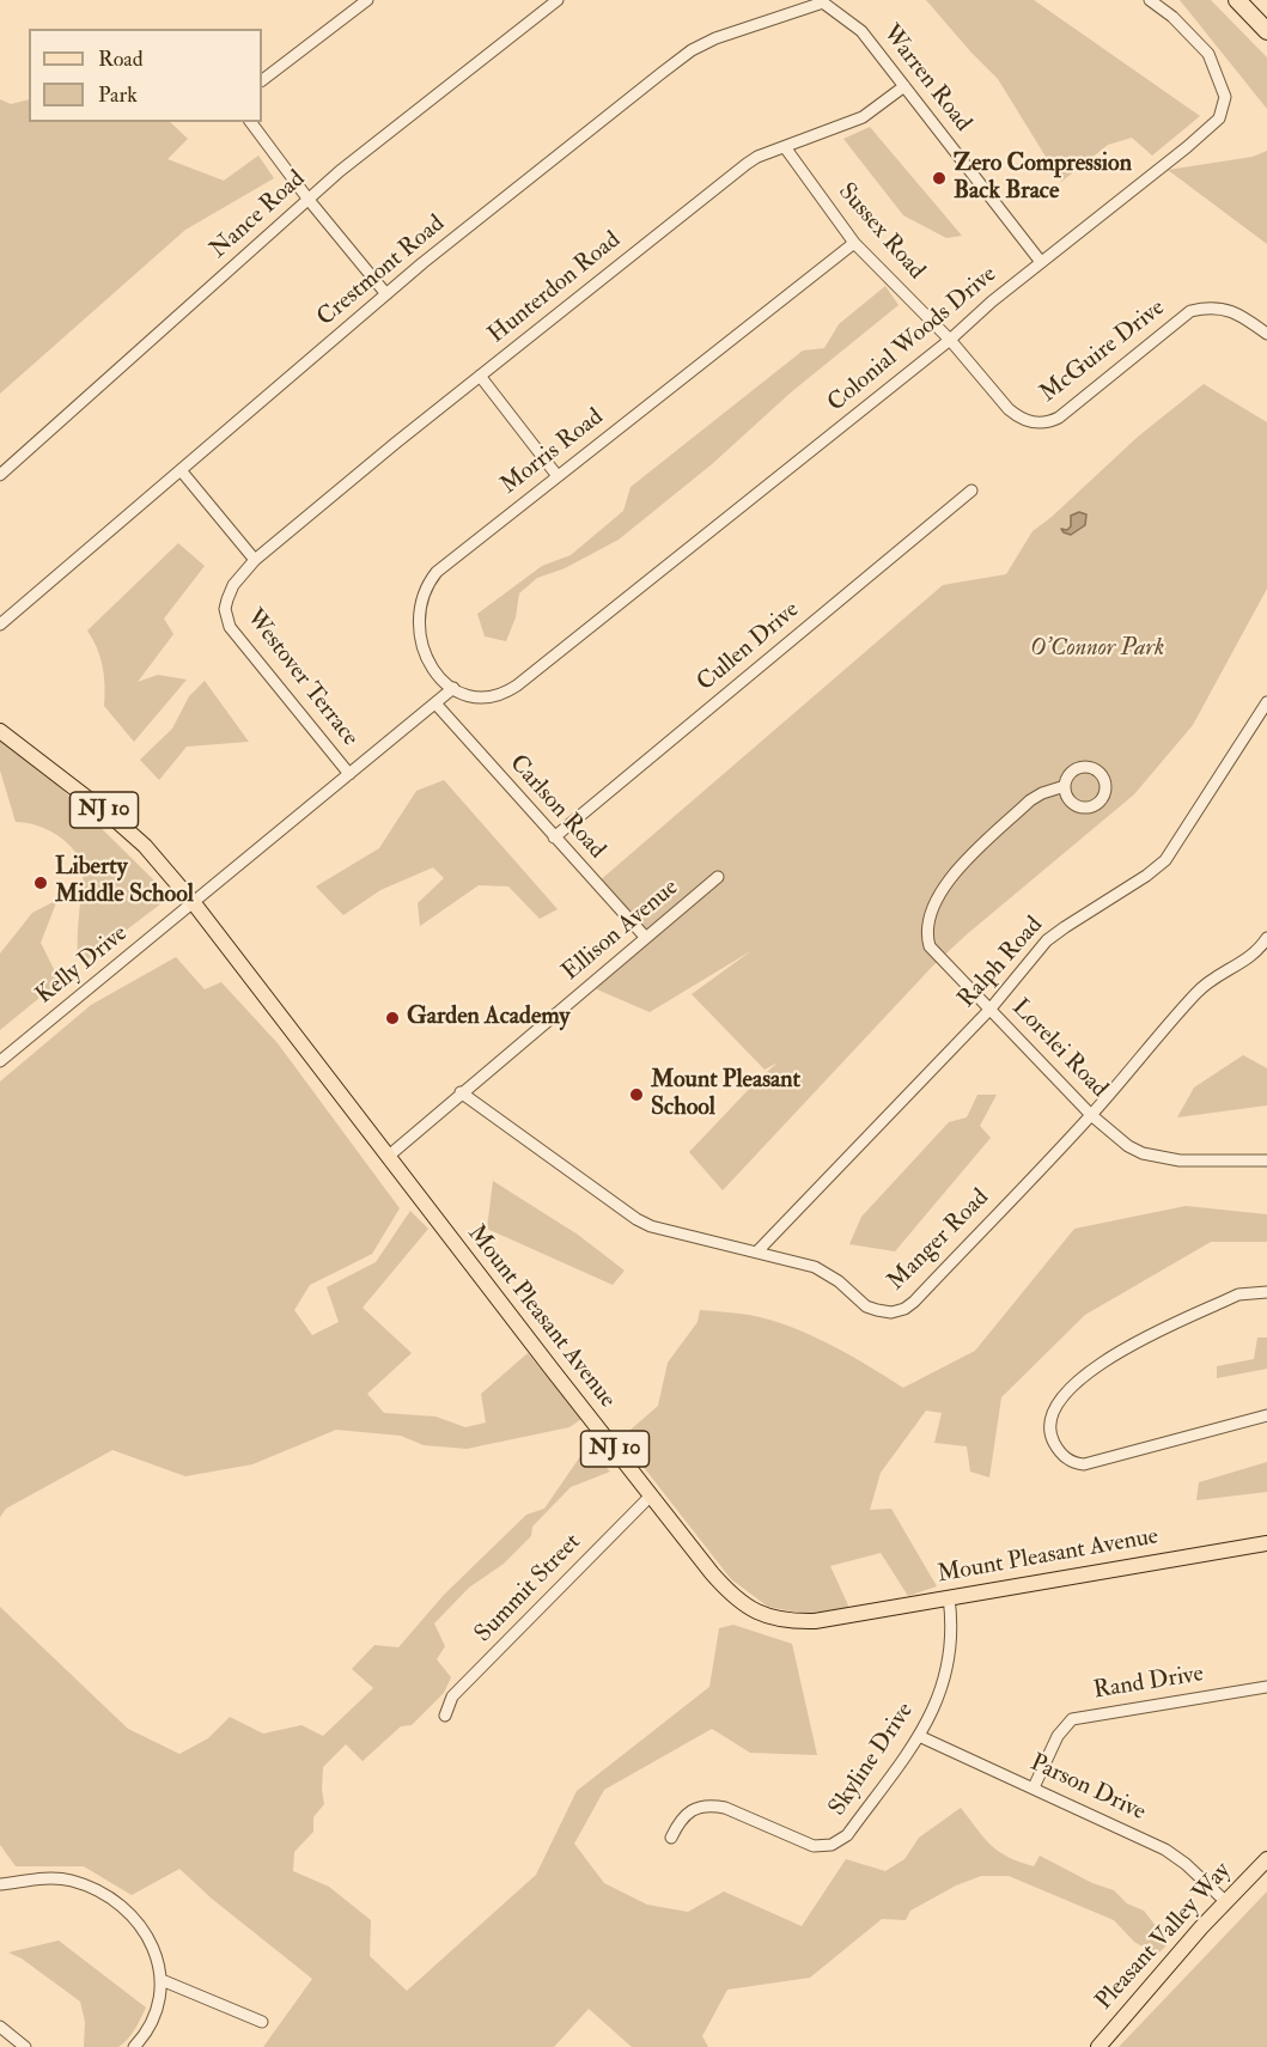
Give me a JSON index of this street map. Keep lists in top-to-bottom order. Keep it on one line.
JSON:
{"streets":{"main road":["NJ 10","Mount Pleasant Avenue","Pleasant Valley Way"],"street":["Warren Road","Nance Road","Sussex Road","Crestmont Road","Hunterdon Road","Colonial Woods Drive","McGuire Drive","Morris Road","Cullen Drive","Westover Terrace","Carlson Road","Ellison Avenue","Ralph Road","Kelly Drive","Lorelei Road","Manger Road","Summit Street","Rand Drive","Skyline Drive","Parson Drive"]},"crossings":[["Warren Road","Crestmont Road"],["Warren Road","Hunterdon Road"],["Warren Road","Colonial Woods Drive"],["Sussex Road","Hunterdon Road"],["Sussex Road","Colonial Woods Drive"],["Sussex Road","McGuire Drive"],["Sussex Road","Morris Road"],["Hunterdon Road","Westover Terrace"],["Colonial Woods Drive","McGuire Drive"],["Colonial Woods Drive","Morris Road"],["Colonial Woods Drive","Kelly Drive"],["Morris Road","Kelly Drive"],["Cullen Drive","Carlson Road"],["Westover Terrace","Kelly Drive"],["Carlson Road","Ellison Avenue"],["Carlson Road","Kelly Drive"],["Ellison Avenue","Manger Road"],["Ellison Avenue","Mount Pleasant Avenue"],["Ralph Road","Lorelei Road"],["Ralph Road","Manger Road"],["Kelly Drive","Mount Pleasant Avenue"],["Lorelei Road","Manger Road"],["Mount Pleasant Avenue","Summit Street"],["Mount Pleasant Avenue","Skyline Drive"],["Rand Drive","Parson Drive"],["Skyline Drive","Parson Drive"],["Parson Drive","Pleasant Valley Way"]],"parks":["O'Connor Park"],"places":["Zero Compression Back Brace","Liberty Middle School","Garden Academy","Mount Pleasant School"],"legend":["Road","Park"]}
